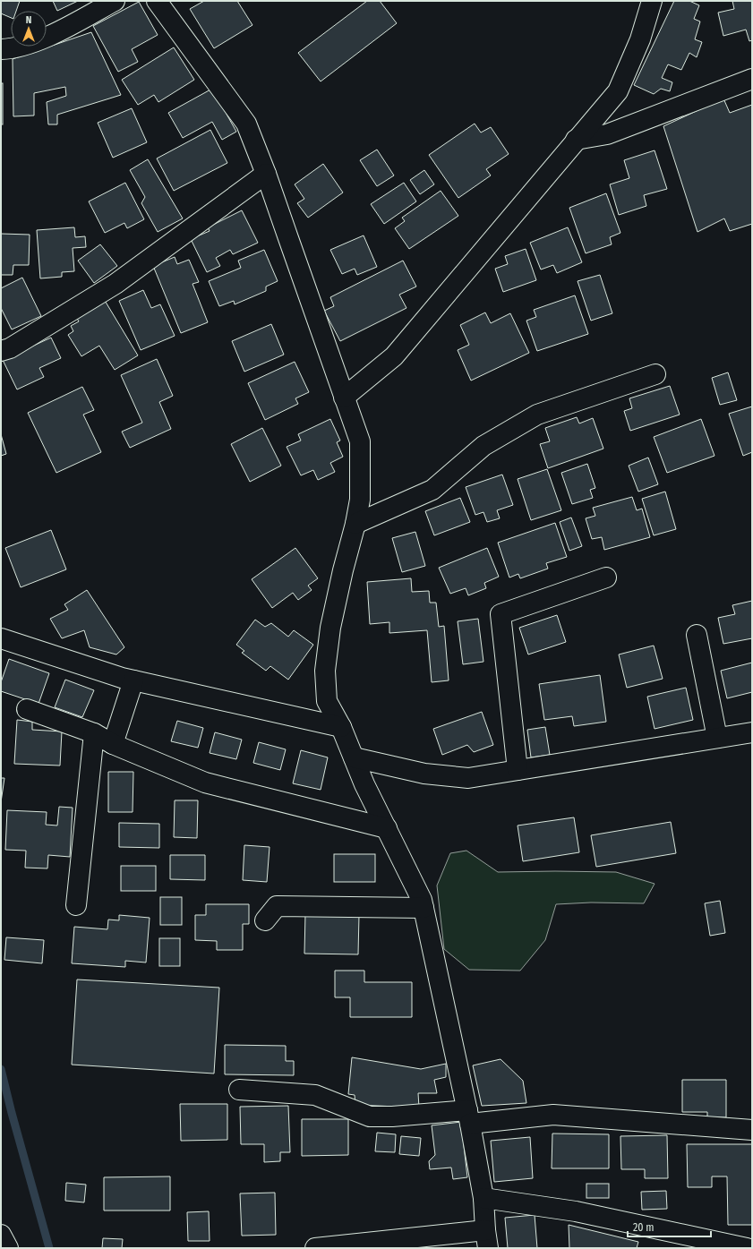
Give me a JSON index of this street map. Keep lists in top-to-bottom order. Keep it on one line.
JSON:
{"scale_bar":"20 m","north":"top"}
